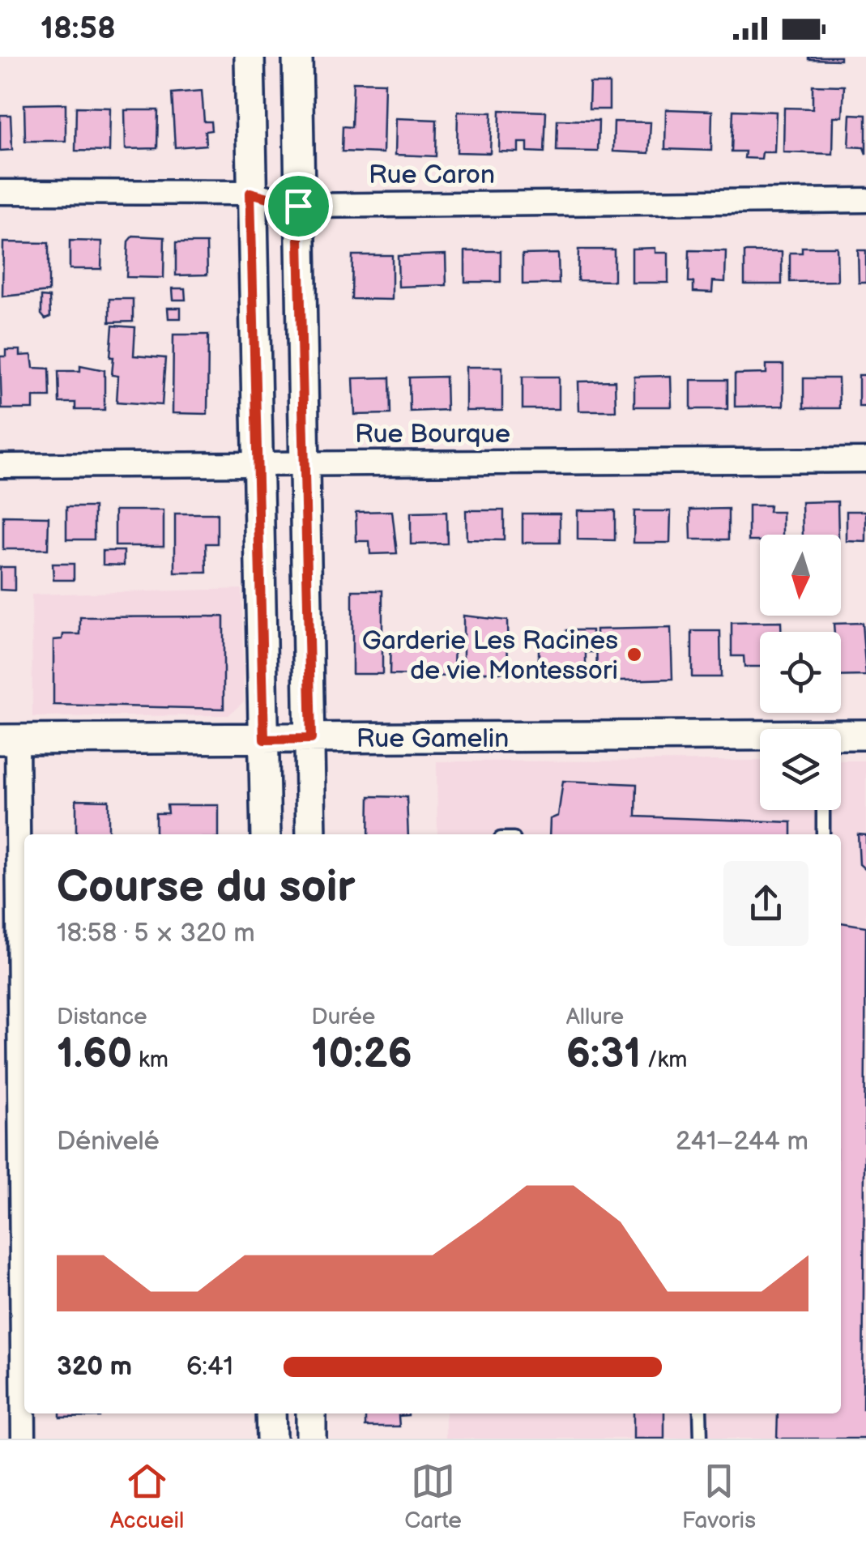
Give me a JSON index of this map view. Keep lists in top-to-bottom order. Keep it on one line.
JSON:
{"streets":{"street":["Rue Caron","Rue Bourque","Rue Gamelin"]},"places":["Garderie Les Racines de vie Montessori"],"north":"bottom","page":{"status":"18:58","heading":["Course du soir","18:58 · 5 × 320 m"],"stats":[["Distance","1.60 km"],["Durée","10:26"],["Allure","6:31 /km"]],"chart":["Dénivelé","241–244 m"],"list":[{"name":"320 m","note":"6:41"}],"tabs":["Accueil","Carte","Favoris"]}}
